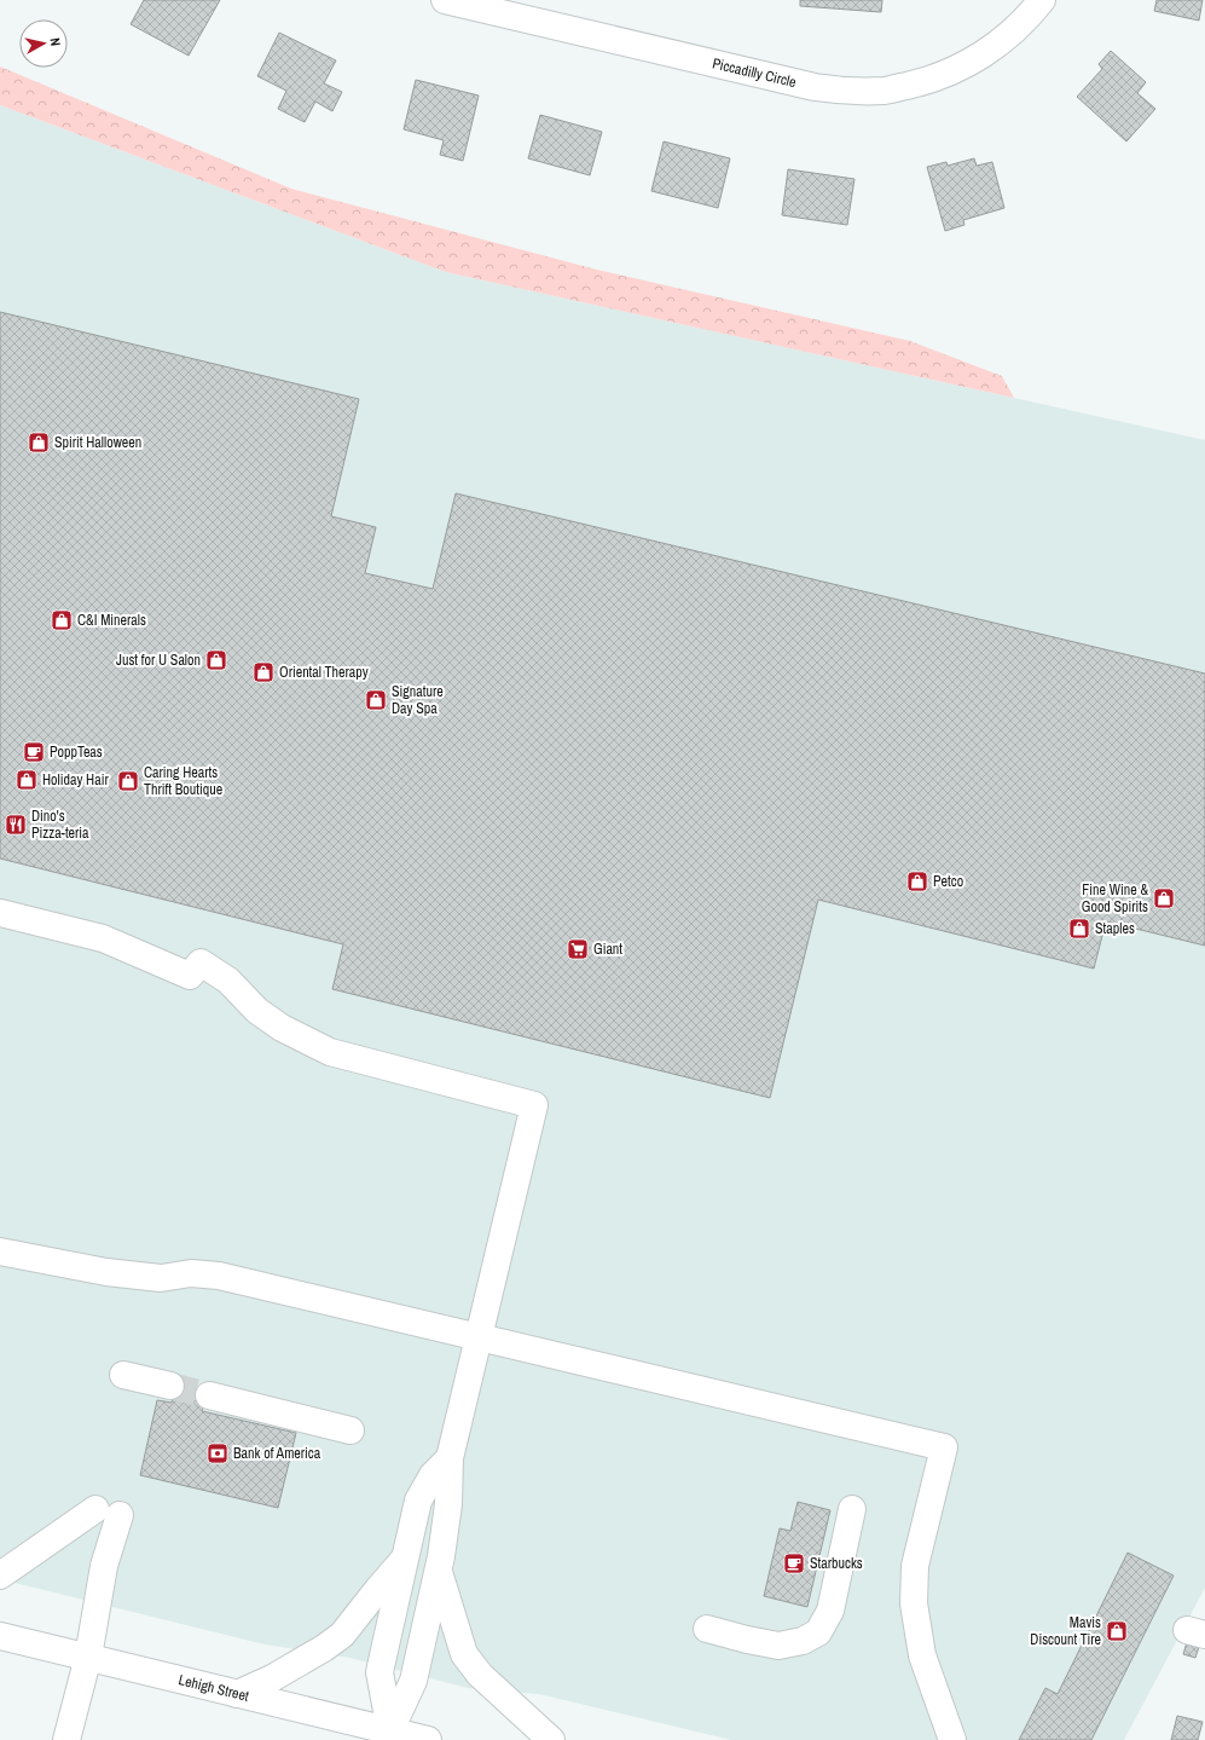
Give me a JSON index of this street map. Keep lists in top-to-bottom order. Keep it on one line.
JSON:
{"streets":{"main road":["Piccadilly Circle","Lehigh Street"]},"places":{"shop":["Spirit Halloween","C&I Minerals","Just for U Salon","Oriental Therapy","Signature Day Spa","Holiday Hair","Caring Hearts Thrift Boutique","Petco","Fine Wine & Good Spirits","Staples","Mavis Discount Tire"],"cafe":["PoppTeas","Starbucks"],"restaurant":["Dino's Pizza-teria"],"supermarket":["Giant"],"bank":["Bank of America"]},"north":"right"}
